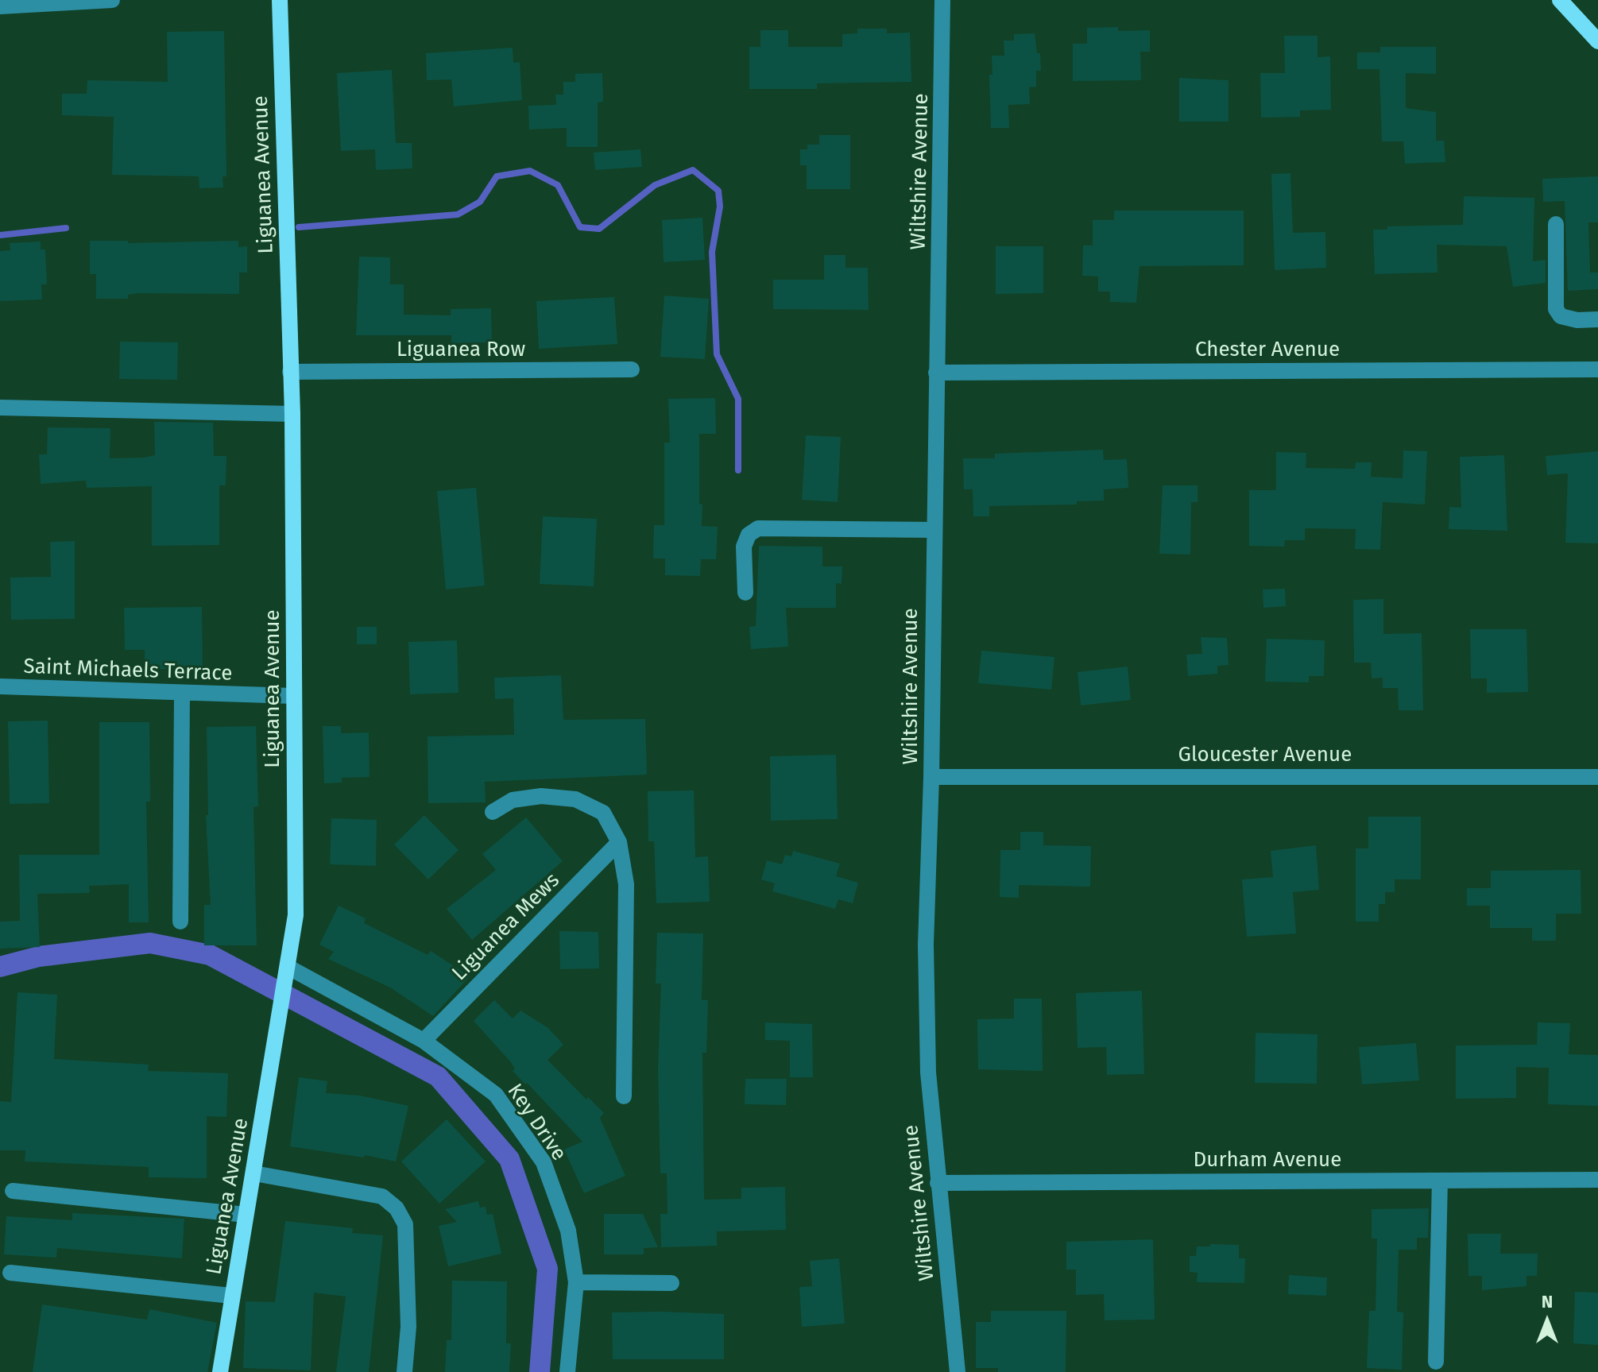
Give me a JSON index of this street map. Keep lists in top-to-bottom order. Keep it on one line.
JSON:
{"streets":{"main road":["Liguanea Avenue"],"street":["Wiltshire Avenue","Liguanea Row","Chester Avenue","Saint Michaels Terrace","Gloucester Avenue","Liguanea Mews","Key Drive","Durham Avenue"]},"crossings":[["Wiltshire Avenue","Chester Avenue"],["Wiltshire Avenue","Gloucester Avenue"],["Wiltshire Avenue","Durham Avenue"],["Liguanea Avenue","Liguanea Row"],["Liguanea Avenue","Saint Michaels Terrace"],["Liguanea Avenue","Key Drive"],["Liguanea Mews","Key Drive"]],"north":"top"}
